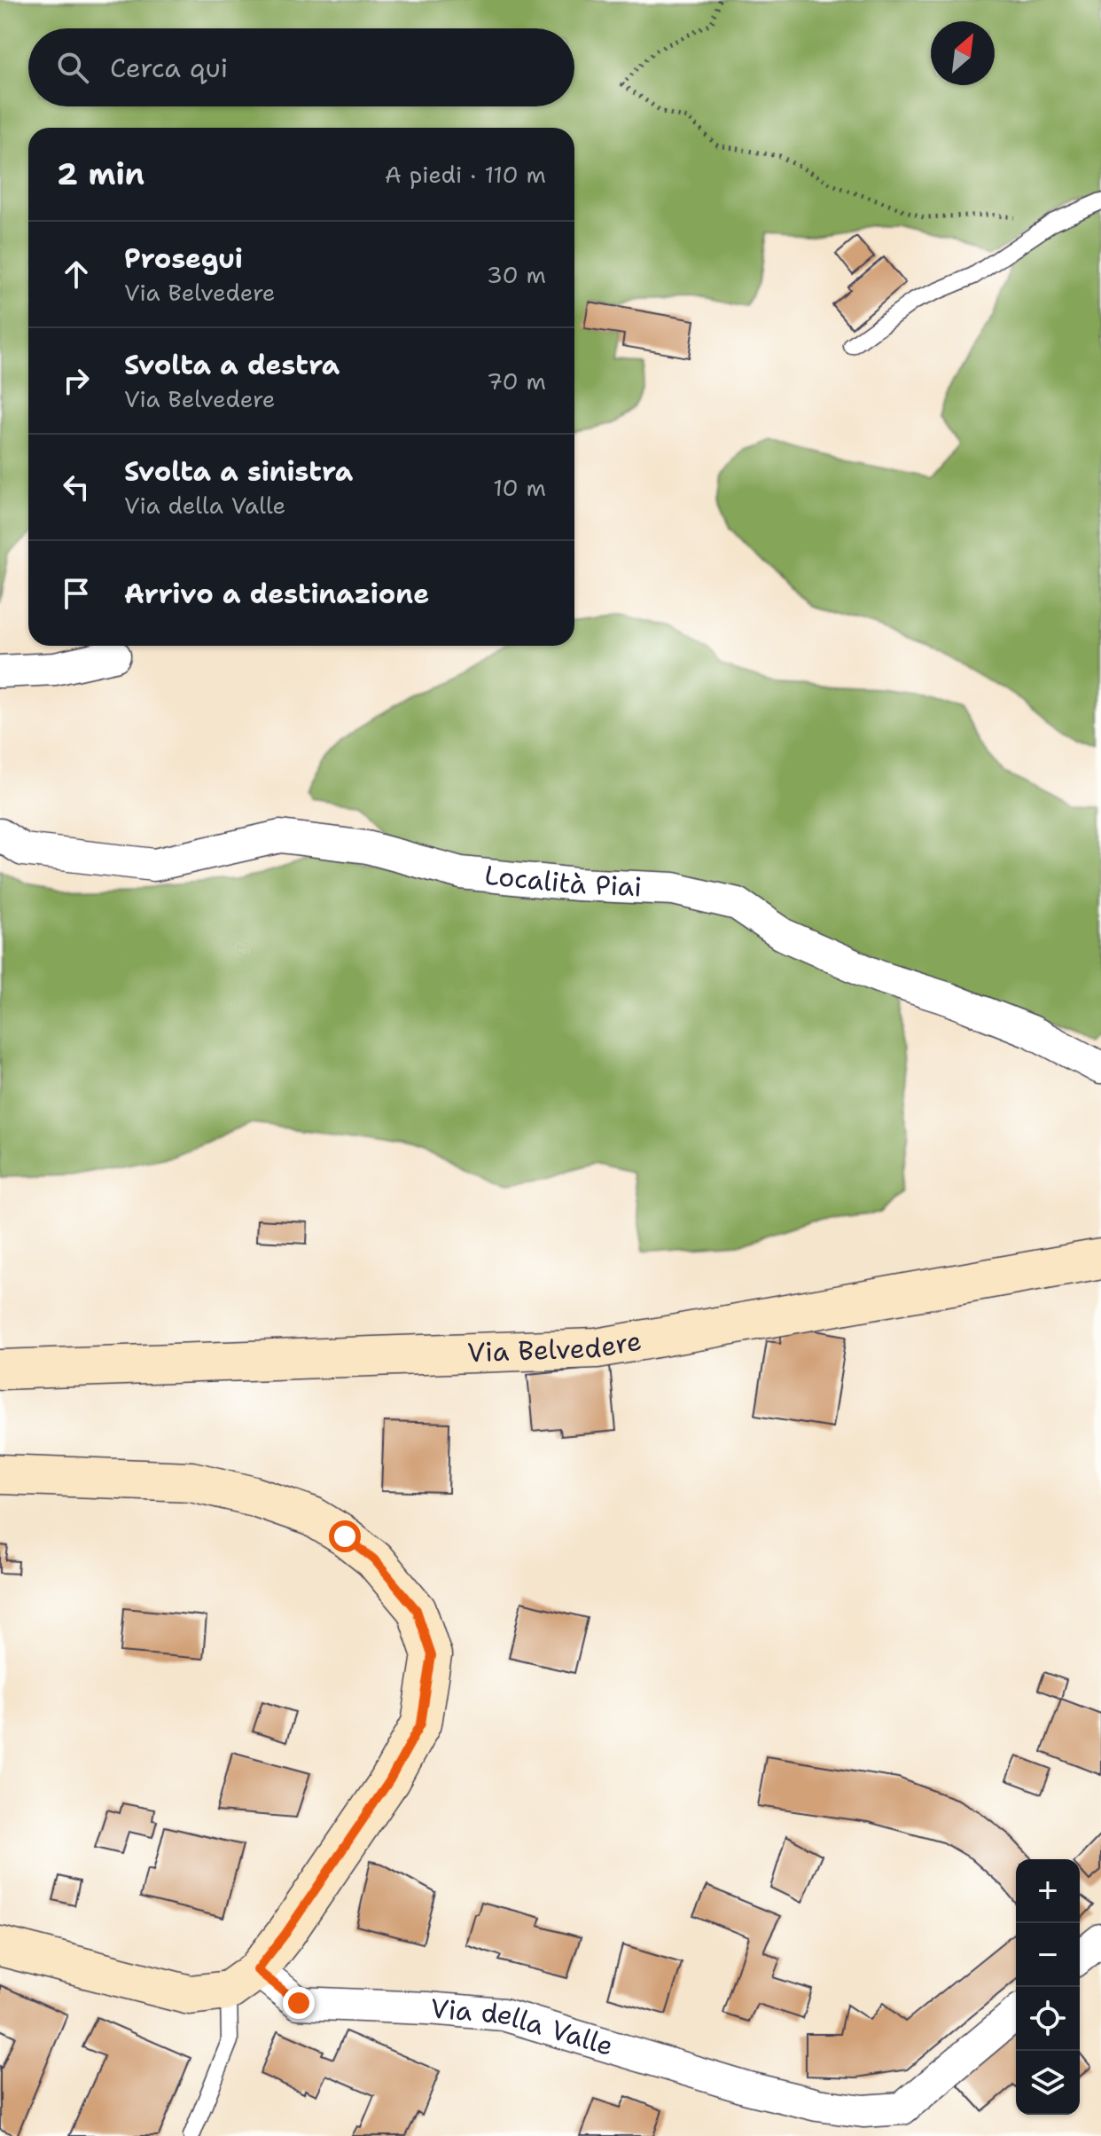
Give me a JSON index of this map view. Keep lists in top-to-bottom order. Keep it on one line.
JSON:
{"streets":{"street":["Località Piai","Via Belvedere","Via della Valle"]},"north":"top right","page":{"search":"Cerca qui","heading":["2 min","A piedi · 110 m"],"list":[["Prosegui","Via Belvedere","30 m"],["Svolta a destra","Via Belvedere","70 m"],["Svolta a sinistra","Via della Valle","10 m"],"Arrivo a destinazione"],"map_buttons":["+","−"]}}
